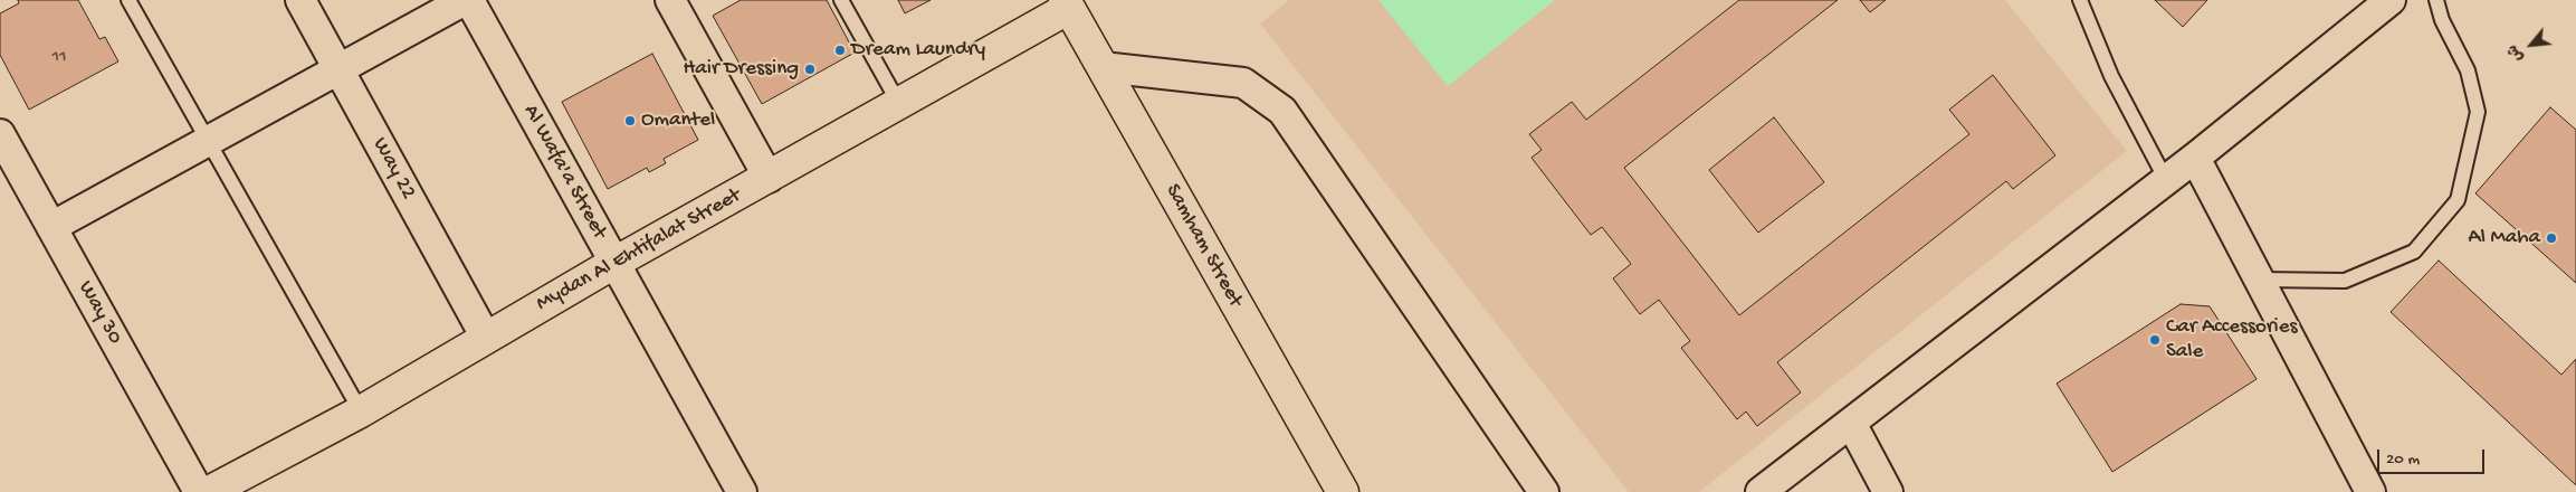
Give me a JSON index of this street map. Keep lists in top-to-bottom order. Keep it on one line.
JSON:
{"streets":{"street":["Way 22","Al Wafa'a Street","Samham Street","Mydan Al Ehtifalat Street","Way 30"]},"crossings":[["Way 22","Mydan Al Ehtifalat Street"],["Al Wafa'a Street","Mydan Al Ehtifalat Street"],["Samham Street","Mydan Al Ehtifalat Street"]],"places":["Dream Laundry","Hair Dressing","Omantel","Al Maha","Car Accessories Sale"],"house_numbers":["11"],"scale_bar":"20 m","north":"bottom left"}
